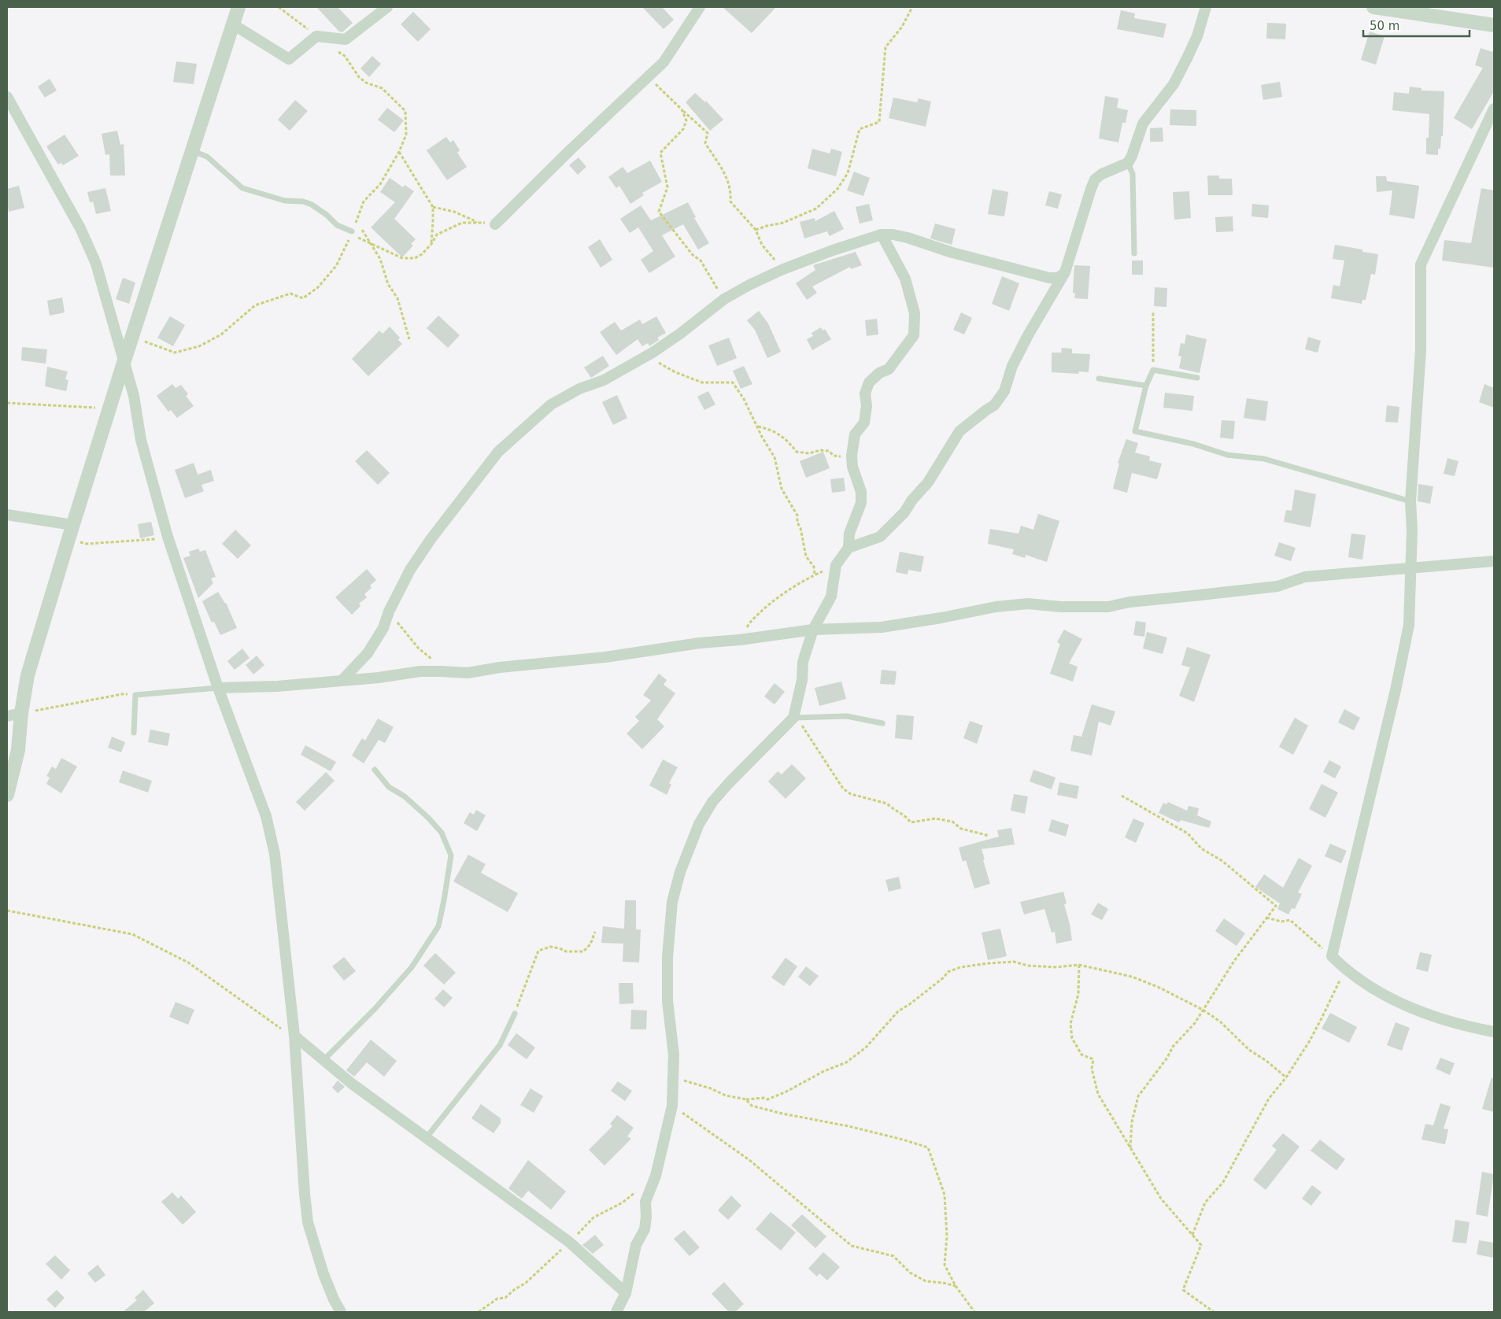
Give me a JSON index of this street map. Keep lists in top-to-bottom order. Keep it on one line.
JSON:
{"scale_bar":"50 m"}
